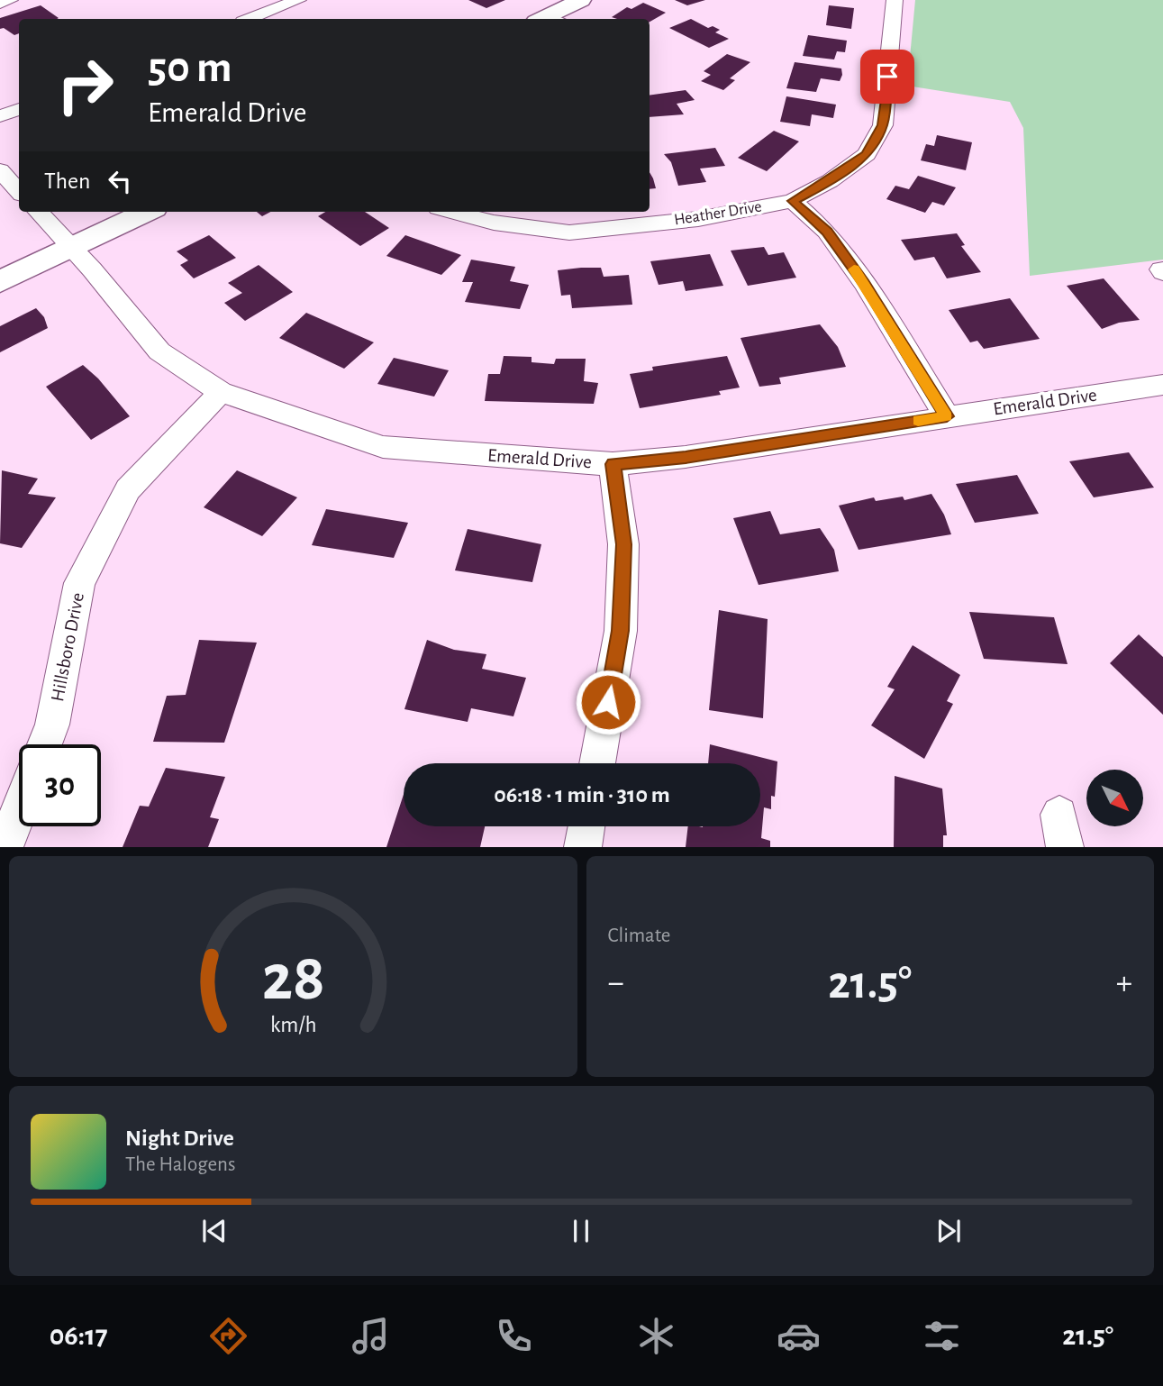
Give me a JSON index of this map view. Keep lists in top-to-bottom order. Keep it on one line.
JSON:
{"streets":{"street":["Heather Drive","Emerald Drive","Hillsboro Drive"]},"crossings":[["Emerald Drive","Hillsboro Drive"]],"north":"bottom right","page":{"turn":["50 m","Emerald Drive"],"then":"Then","limit":"30","trip":"06:18 · 1 min · 310 m","tile":"Climate","heat":["−","21.5°","+"],"song":["Night Drive","The Halogens"],"tabs":["06:17","21.5°"],"gauge":["28","km/h"]}}
